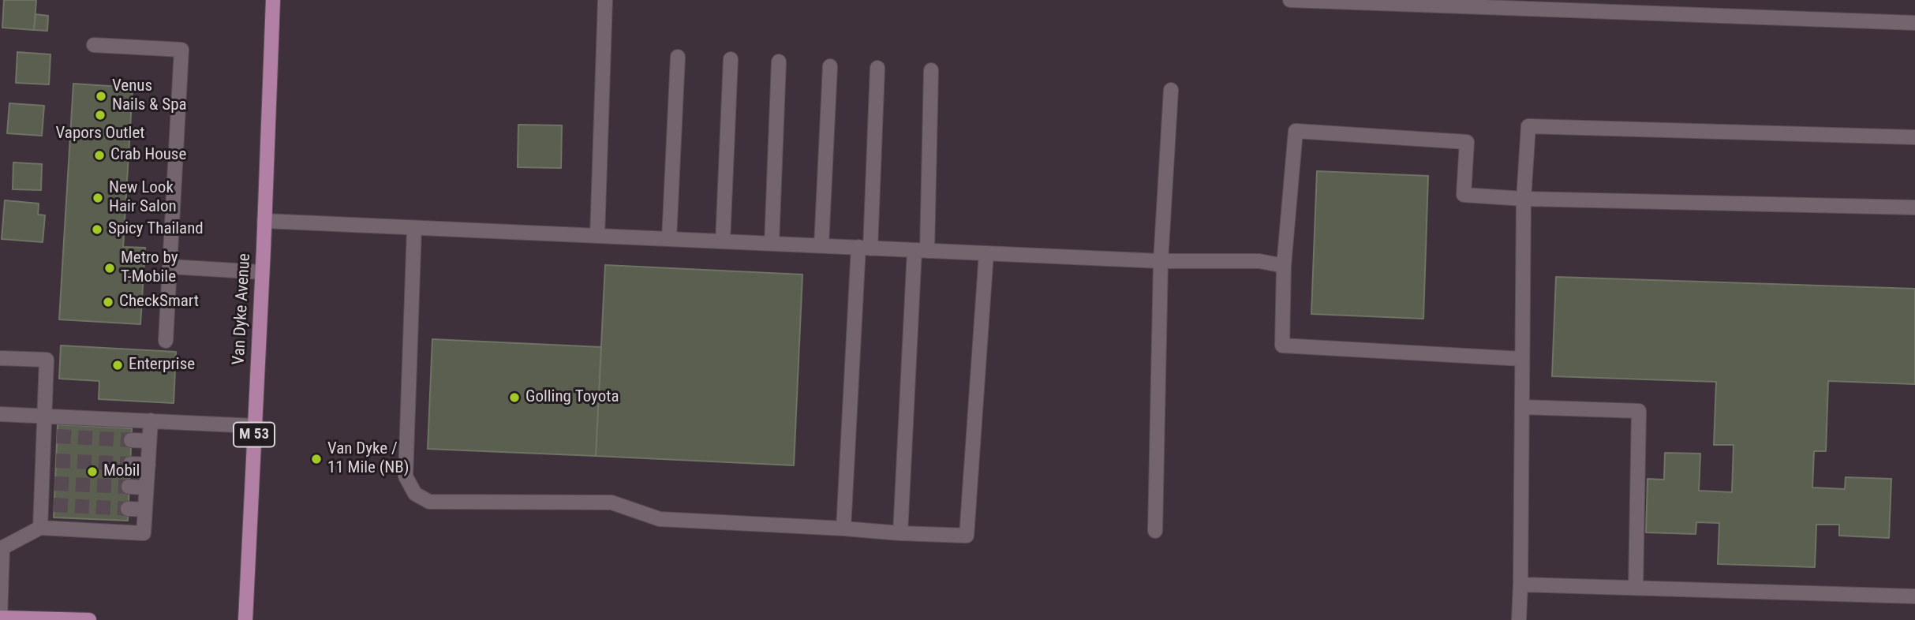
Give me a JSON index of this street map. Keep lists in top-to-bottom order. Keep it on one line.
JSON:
{"streets":{"main road":["Van Dyke Avenue","M 53"]},"places":["Venus Nails & Spa","Vapors Outlet","Crab House","New Look Hair Salon","Spicy Thailand","Metro by T-Mobile","CheckSmart","Enterprise","Golling Toyota","Van Dyke / 11 Mile (NB)","Mobil"]}
